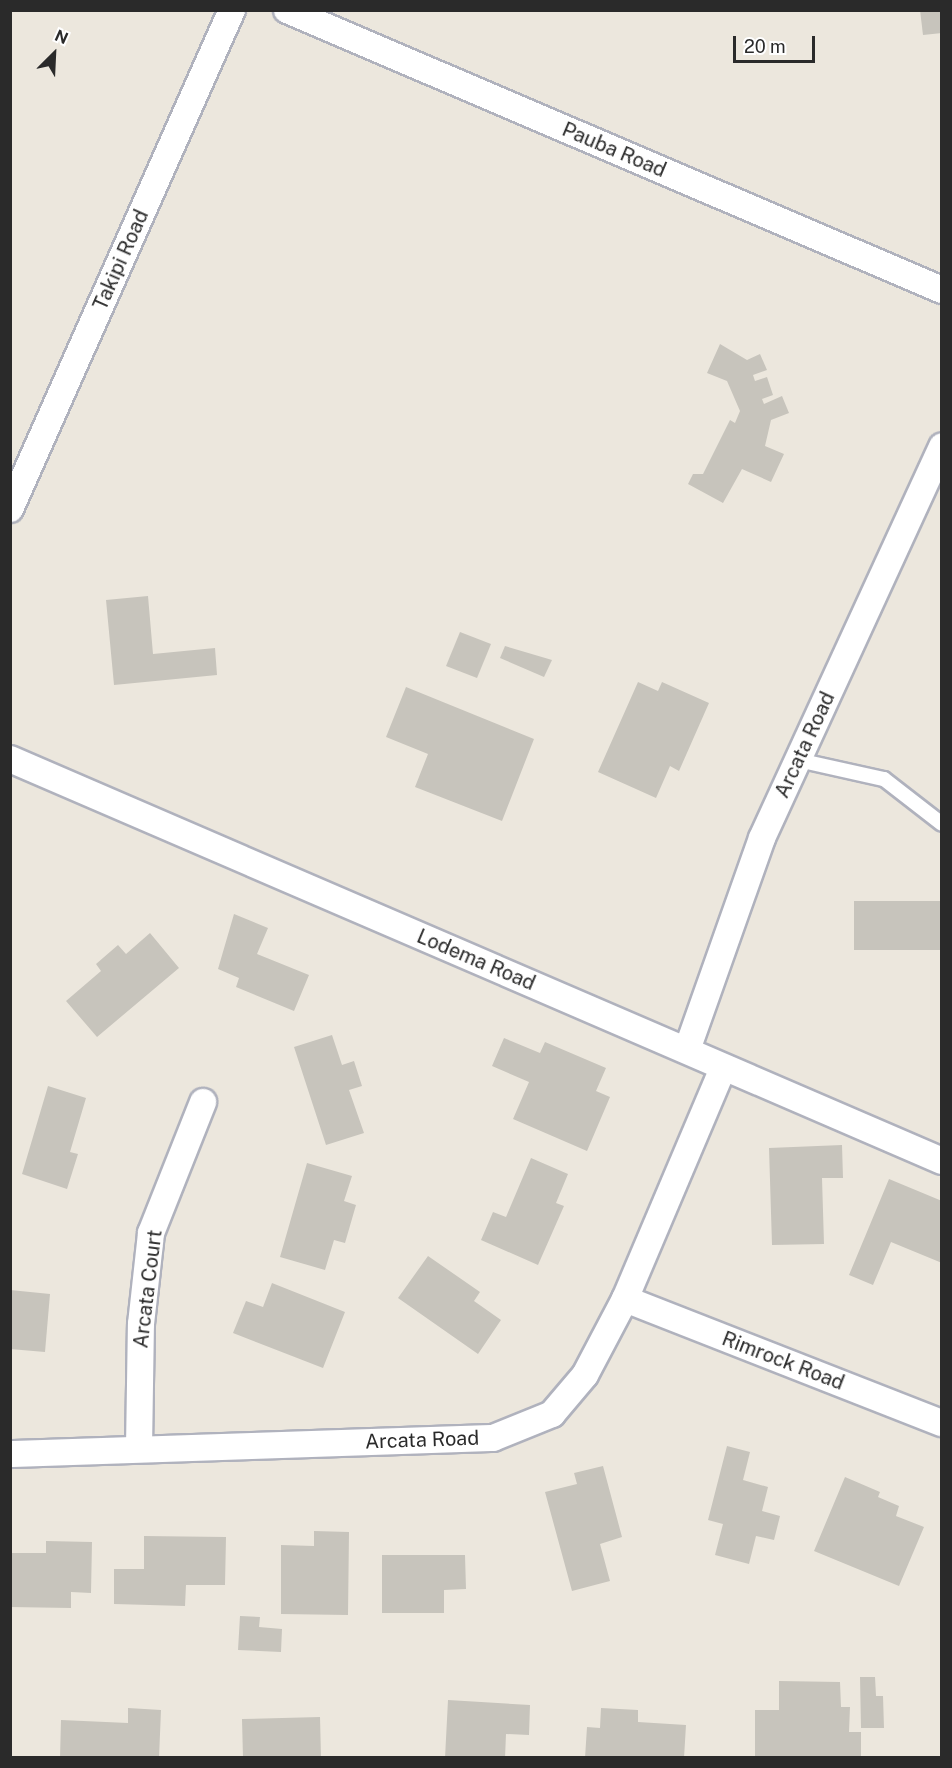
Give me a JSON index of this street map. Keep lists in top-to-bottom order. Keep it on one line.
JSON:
{"streets":{"street":["Pauba Road","Takipi Road","Arcata Road","Lodema Road","Arcata Court","Rimrock Road"]},"crossings":[["Arcata Road","Lodema Road"],["Arcata Road","Arcata Court"],["Arcata Road","Rimrock Road"]],"scale_bar":"20 m","north":"top right"}
